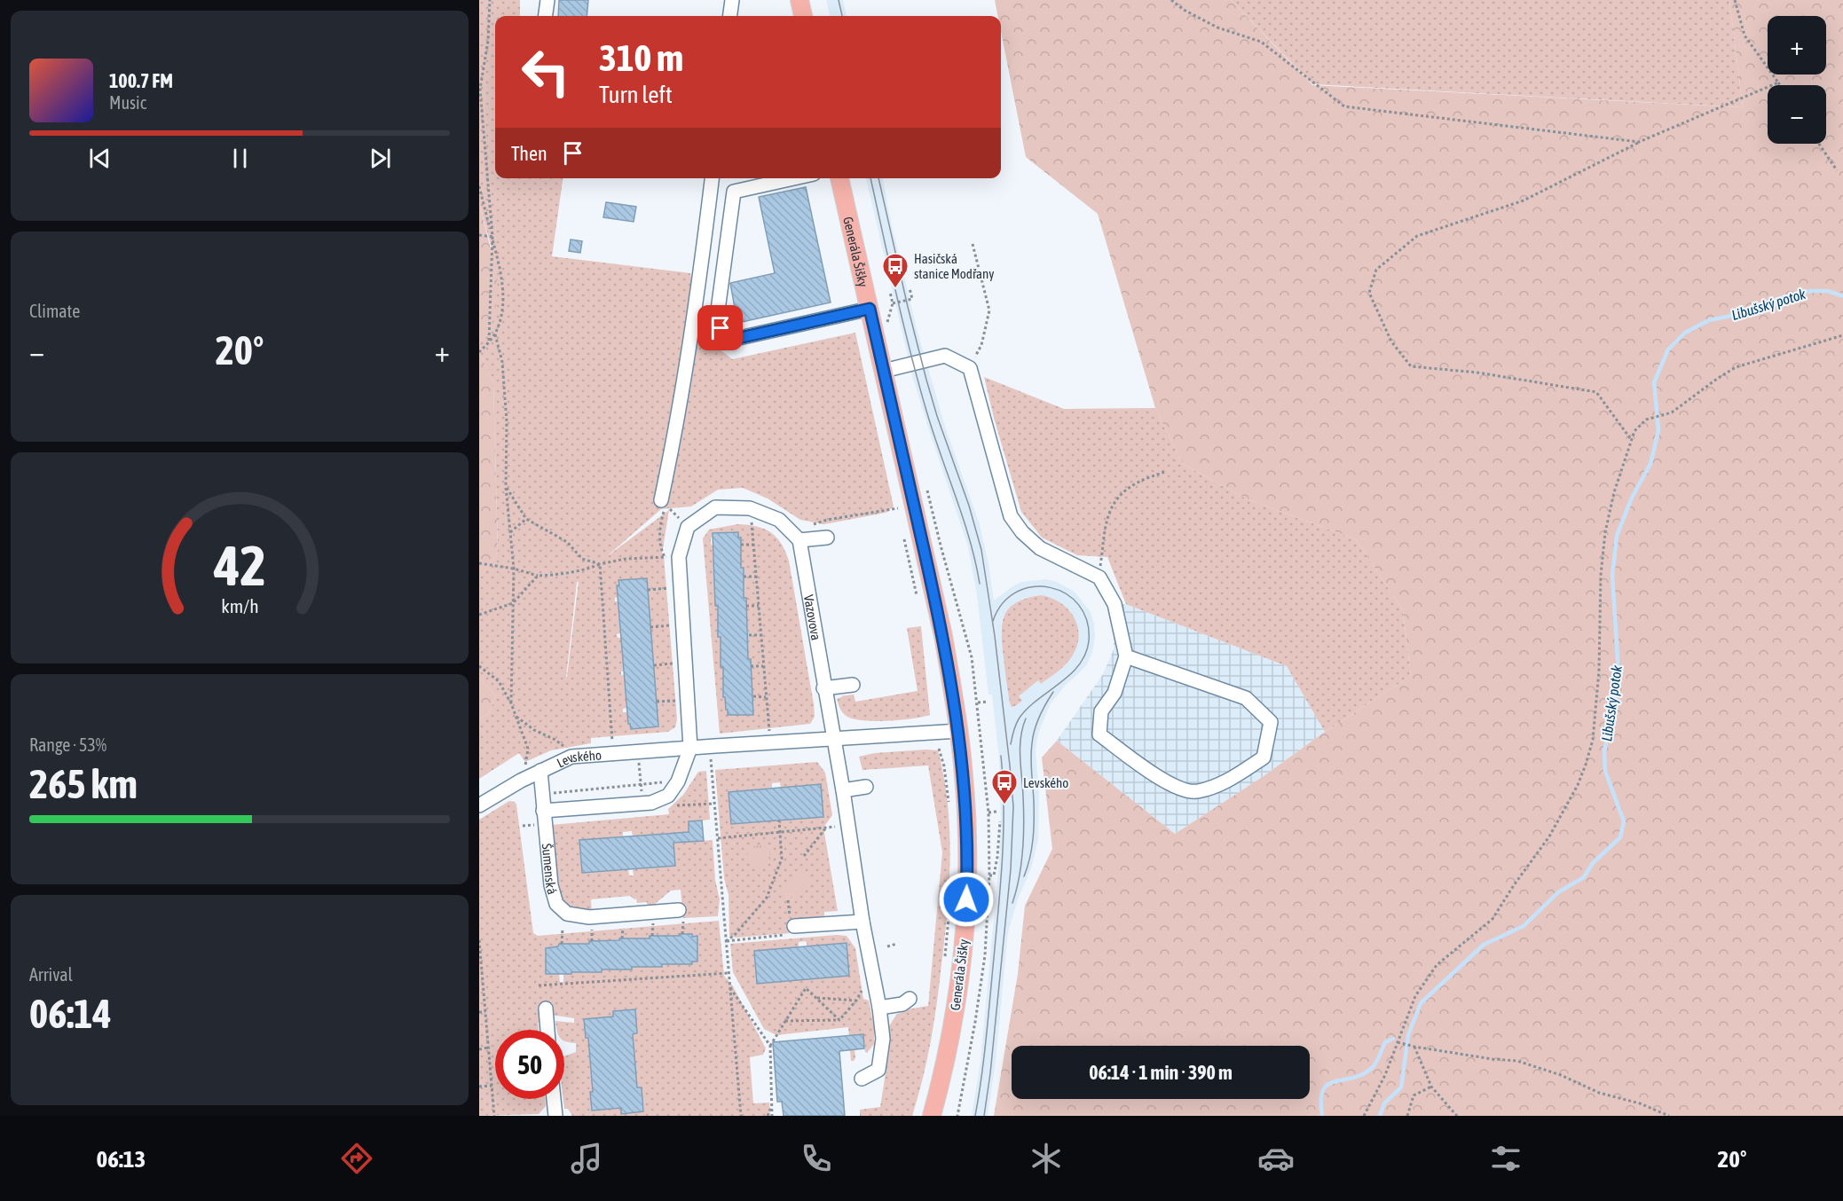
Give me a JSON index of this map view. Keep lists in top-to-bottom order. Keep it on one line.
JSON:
{"streets":{"main road":["Generála Šišky"],"street":["Vazovova","Levského","Šumenská"]},"crossings":[["Generála Šišky","Levského"],["Vazovova","Levského"],["Levského","Šumenská"]],"water":["Libušský potok"],"places":{"bus stop":["Hasičská stanice Modřany","Levského"]},"page":{"map_buttons":["+","−"],"turn":["310 m","Turn left"],"song":["100.7 FM","Music"],"then":"Then","tile":["Climate",["Range · 53%","265 km"],["Arrival","06:14"]],"heat":["−","20°","+"],"limit":"50","trip":"06:14 · 1 min · 390 m","tabs":["06:13","20°"],"gauge":["42","km/h"]}}
